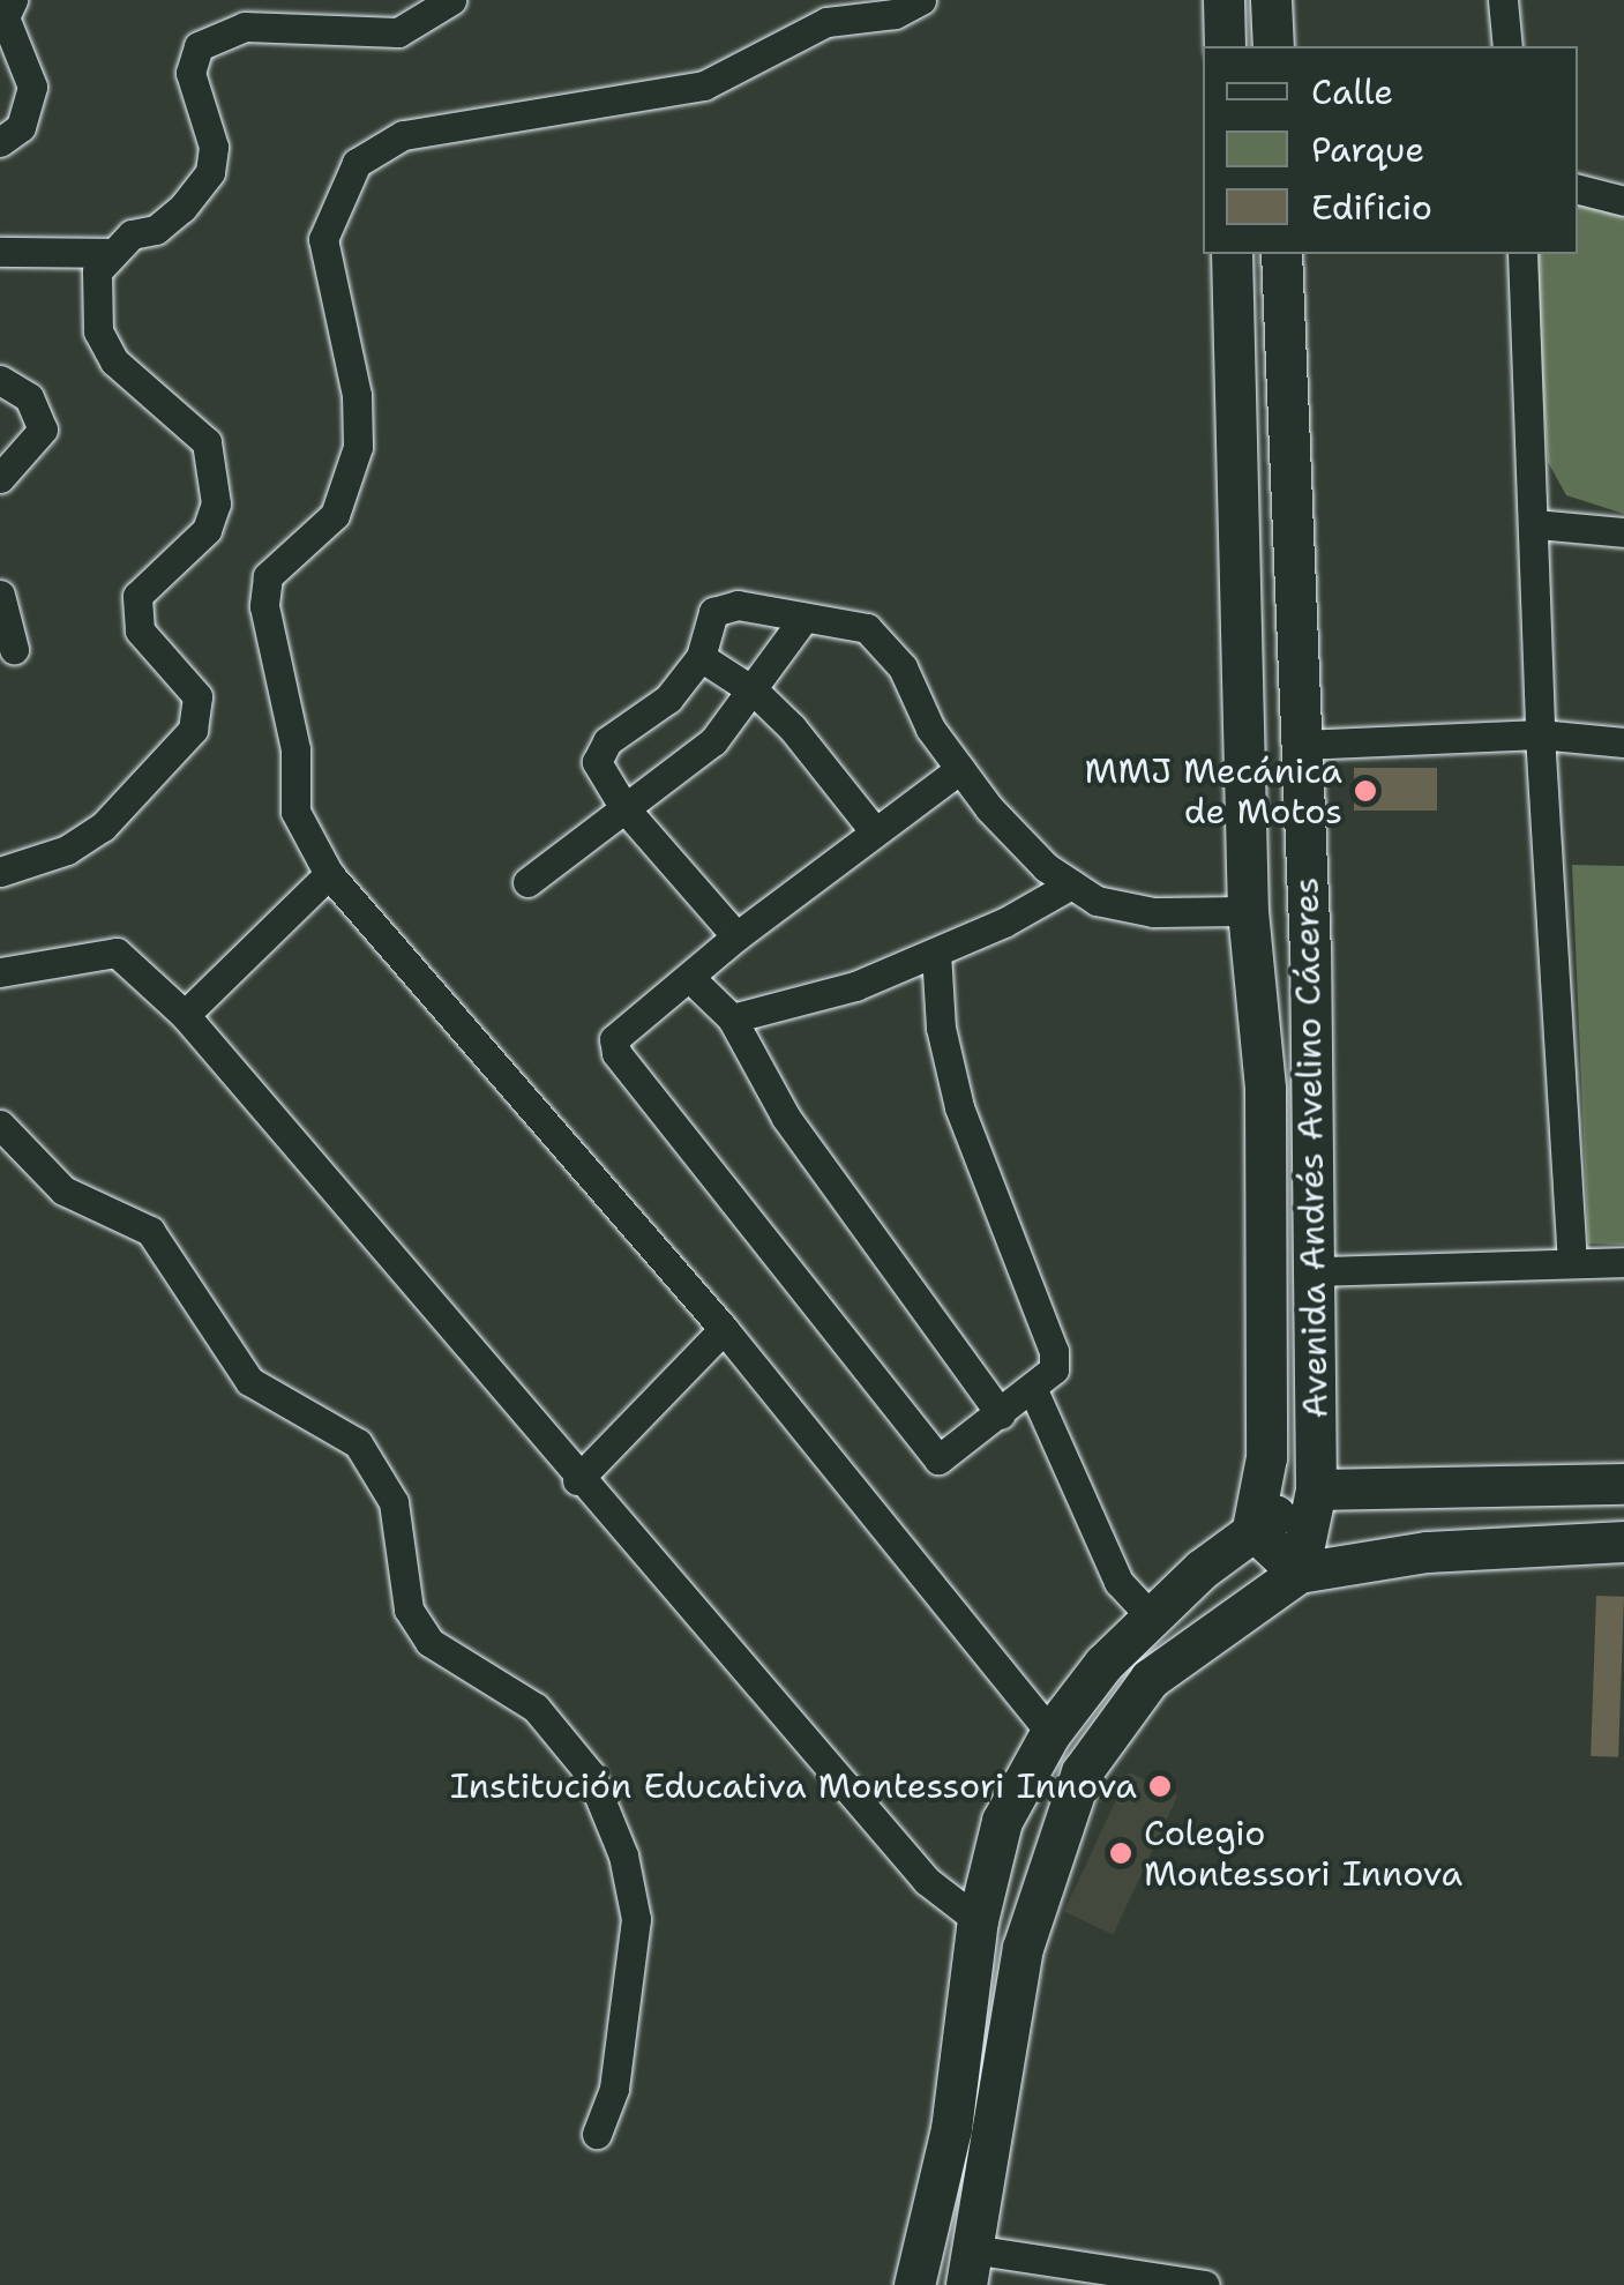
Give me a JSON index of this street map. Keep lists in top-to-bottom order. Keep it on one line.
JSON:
{"streets":{"main road":["Avenida Andrés Avelino Cáceres"]},"places":["MMJ Mecánica de Motos","Institución Educativa Montessori Innova","Colegio Montessori Innova"],"legend":["Calle","Parque","Edificio"]}
